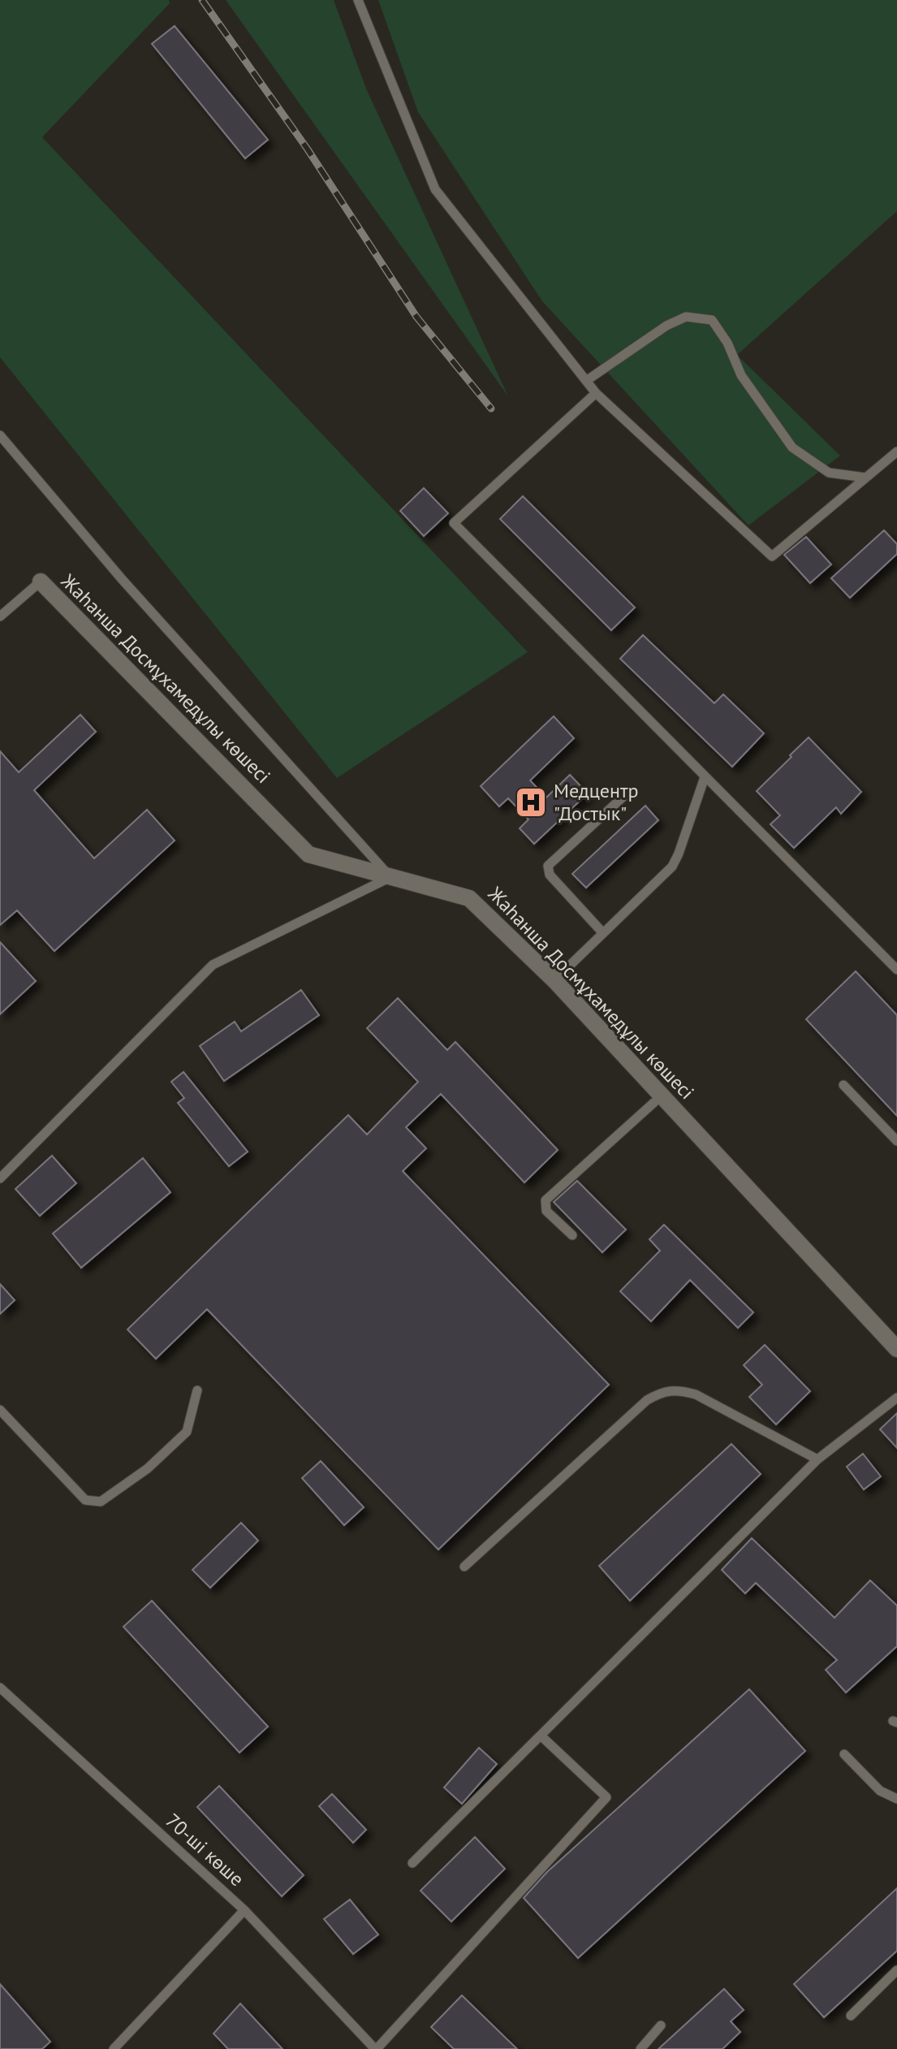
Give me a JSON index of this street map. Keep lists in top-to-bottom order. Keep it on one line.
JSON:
{"streets":{"street":["Жаһанша Досмұхамедұлы көшесі"],"lane":["70-ші көше"]},"places":{"hospital":["Медцентр \"Достык\""]}}
